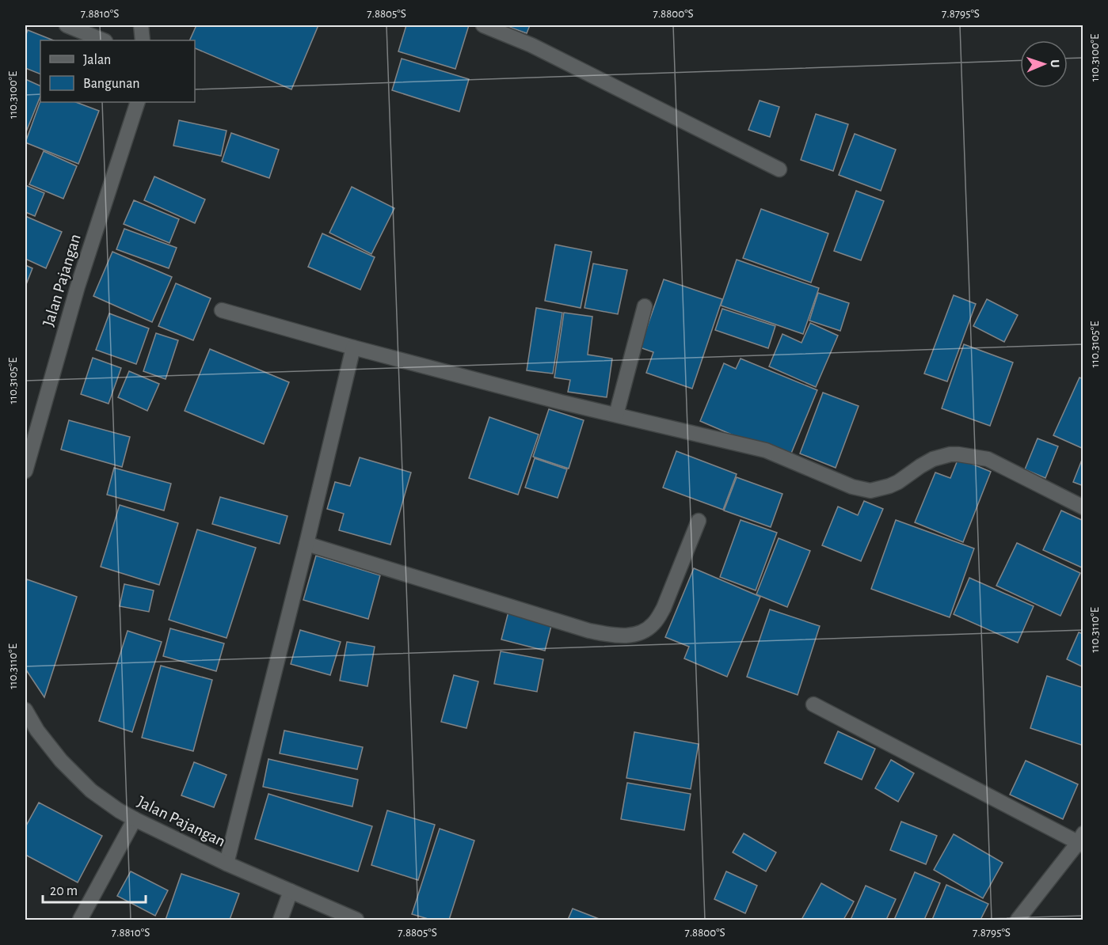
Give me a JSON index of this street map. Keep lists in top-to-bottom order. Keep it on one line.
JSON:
{"streets":{"street":["Jalan Pajangan"]},"legend":["Jalan","Bangunan"],"scale_bar":"20 m","north":"right","coordinates":["7.8810°S","7.8805°S","7.8800°S","7.8795°S","110.3100°E","110.3105°E","110.3110°E"]}
